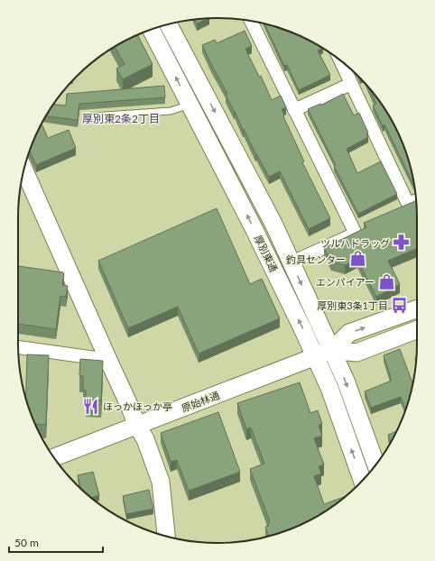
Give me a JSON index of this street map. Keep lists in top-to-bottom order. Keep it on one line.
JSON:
{"streets":{"street":["厚別東通","原始林通"]},"crossings":[["厚別東通","原始林通"]],"districts":["厚別東2条2丁目"],"places":{"pharmacy":["ツルハドラッグ"],"shop":["釣具センター","エンパイアー"],"bus stop":["厚別東3条1丁目"],"restaurant":["ほっかほっか亭"]},"scale_bar":"50 m"}
